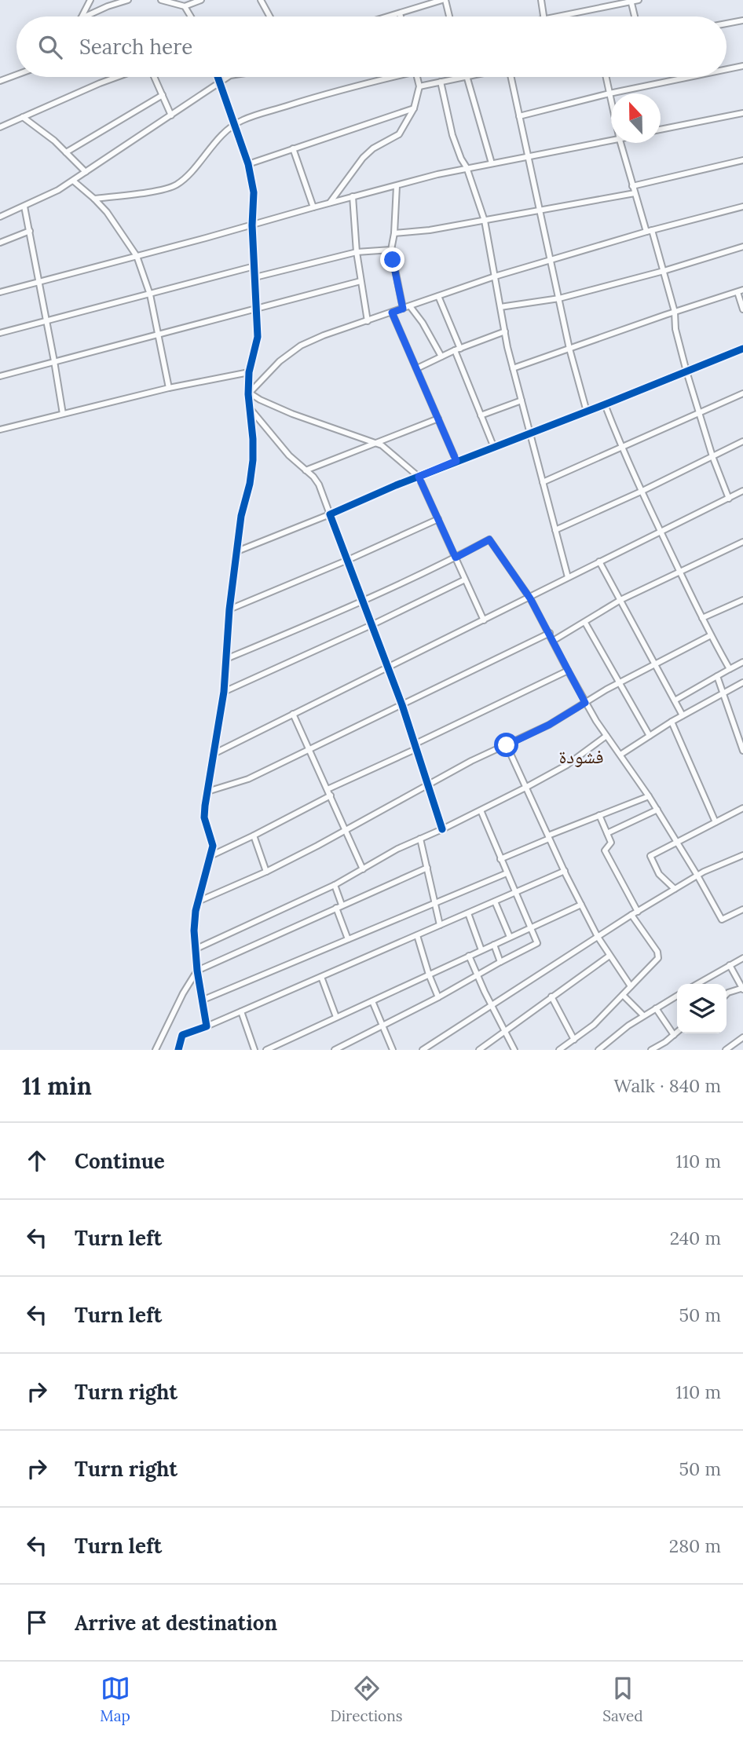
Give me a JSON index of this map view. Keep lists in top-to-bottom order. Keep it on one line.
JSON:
{"districts":["فشودة"],"north":"top","page":{"search":"Search here","heading":["11 min","Walk · 840 m"],"list":[["Continue","110 m"],["Turn left","240 m"],["Turn left","50 m"],["Turn right","110 m"],["Turn right","50 m"],["Turn left","280 m"],"Arrive at destination"],"nav":["Map","Directions","Saved"]}}
